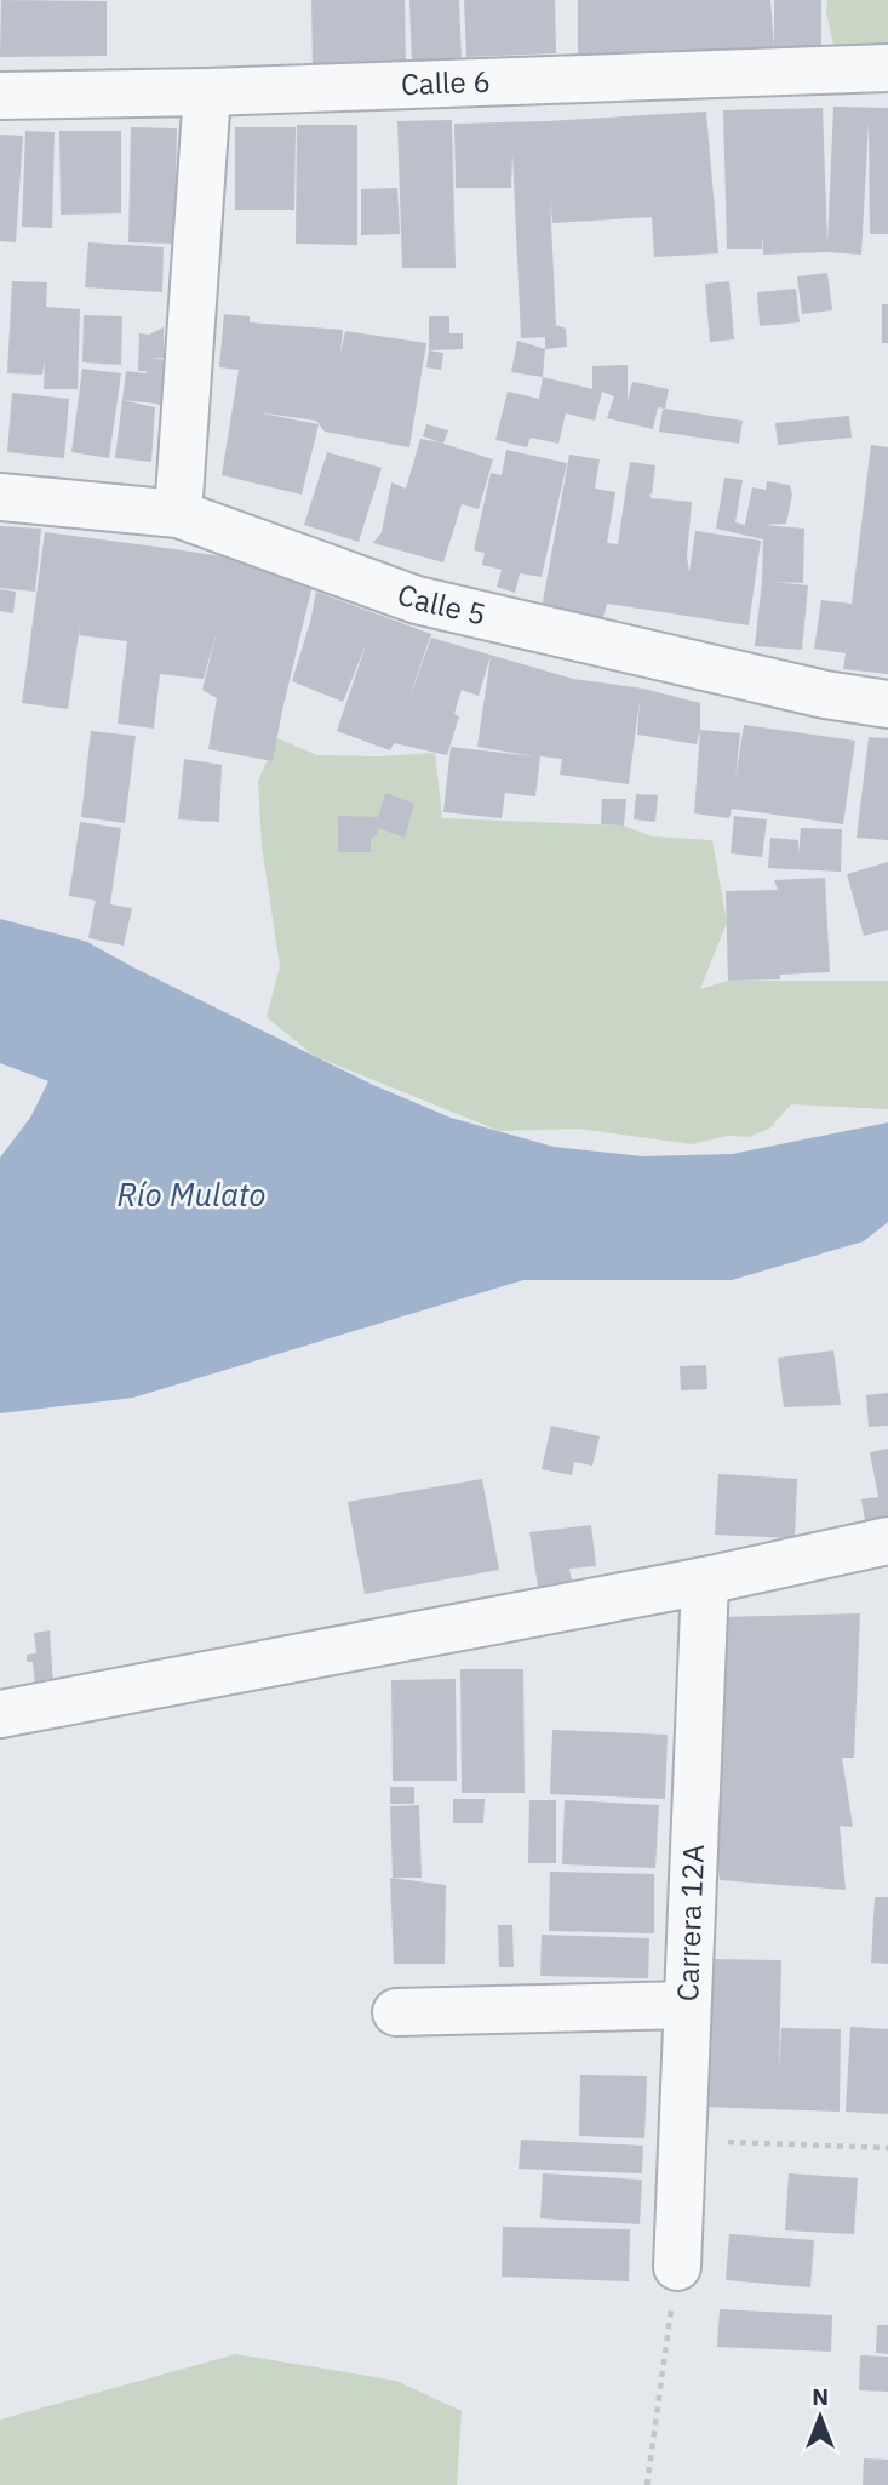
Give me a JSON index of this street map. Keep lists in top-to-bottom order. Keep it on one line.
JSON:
{"streets":{"street":["Calle 6","Calle 5","Carrera 12A"]},"water":["Río Mulato"],"north":"top"}
